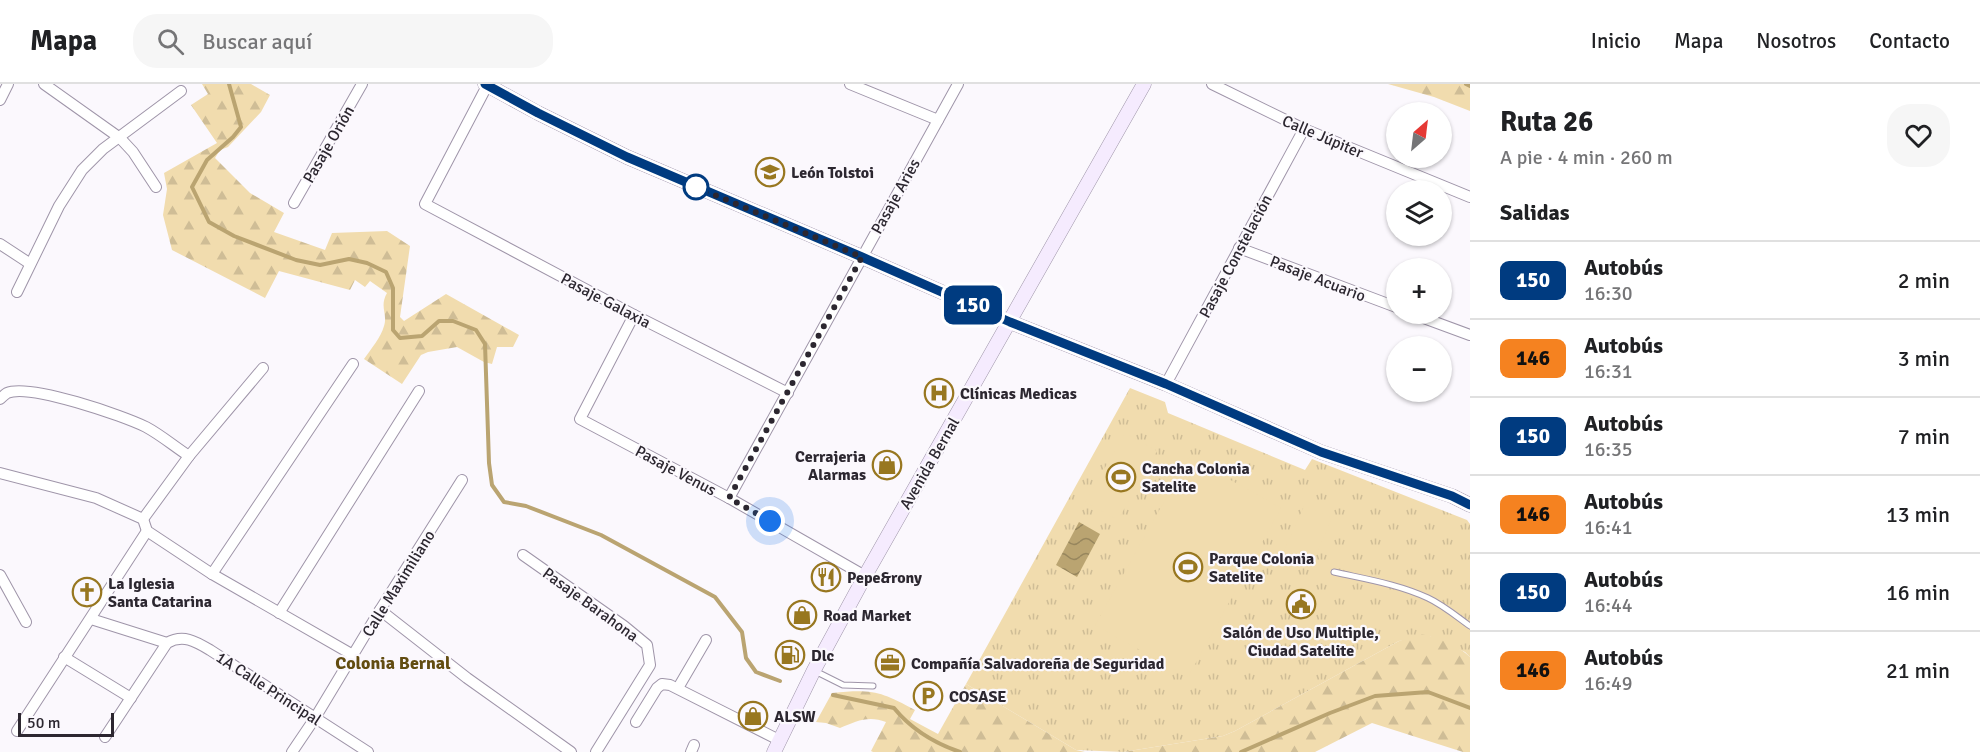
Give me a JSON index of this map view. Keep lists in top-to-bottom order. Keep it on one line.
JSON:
{"streets":{"main road":["Avenida Bernal"],"street":["Calle Júpiter","Pasaje Orión","Pasaje Aries","Pasaje Constelación","Pasaje Acuario","Pasaje Galaxia","Pasaje Venus","Calle Maximiliano","Pasaje Barahona","1A Calle Principal"]},"crossings":[["Calle Júpiter","Pasaje Constelación"],["Pasaje Aries","Pasaje Galaxia"],["Pasaje Aries","Pasaje Venus"],["Pasaje Constelación","Pasaje Acuario"],["Pasaje Galaxia","Pasaje Venus"],["Avenida Bernal","Pasaje Venus"],["Calle Maximiliano","1A Calle Principal"]],"districts":["Colonia Bernal"],"places":{"school or university":["León Tolstoi"],"hospital":["Clínicas Medicas"],"shop":["Cerrajeria Alarmas","Road Market","ALSW"],"sports":["Cancha Colonia Satelite","Parque Colonia Satelite"],"restaurant":["Pepe&rony"],"church":["La Iglesia Santa Catarina"],"public building":["Salón de Uso Multiple, Ciudad Satelite"],"fuel station":["Dlc"],"office":["Compañía Salvadoreña de Seguridad"],"parking":["COSASE"]},"lines":["bus line 150"],"scale_bar":"50 m","north":"top right","page":{"header":"Mapa","search":"Buscar aquí","nav":["Inicio","Mapa","Nosotros","Contacto"],"on_map":"150","heading":[["Ruta 26","A pie · 4 min · 260 m"],"Salidas"],"map_buttons":["+","−"],"list":[{"mark":"150","name":"Autobús","note":"16:30","value":"2 min"},{"mark":"146","name":"Autobús","note":"16:31","value":"3 min"},{"mark":"150","name":"Autobús","note":"16:35","value":"7 min"},{"mark":"146","name":"Autobús","note":"16:41","value":"13 min"},{"mark":"150","name":"Autobús","note":"16:44","value":"16 min"},{"mark":"146","name":"Autobús","note":"16:49","value":"21 min"}],"scale":"50 m"}}
